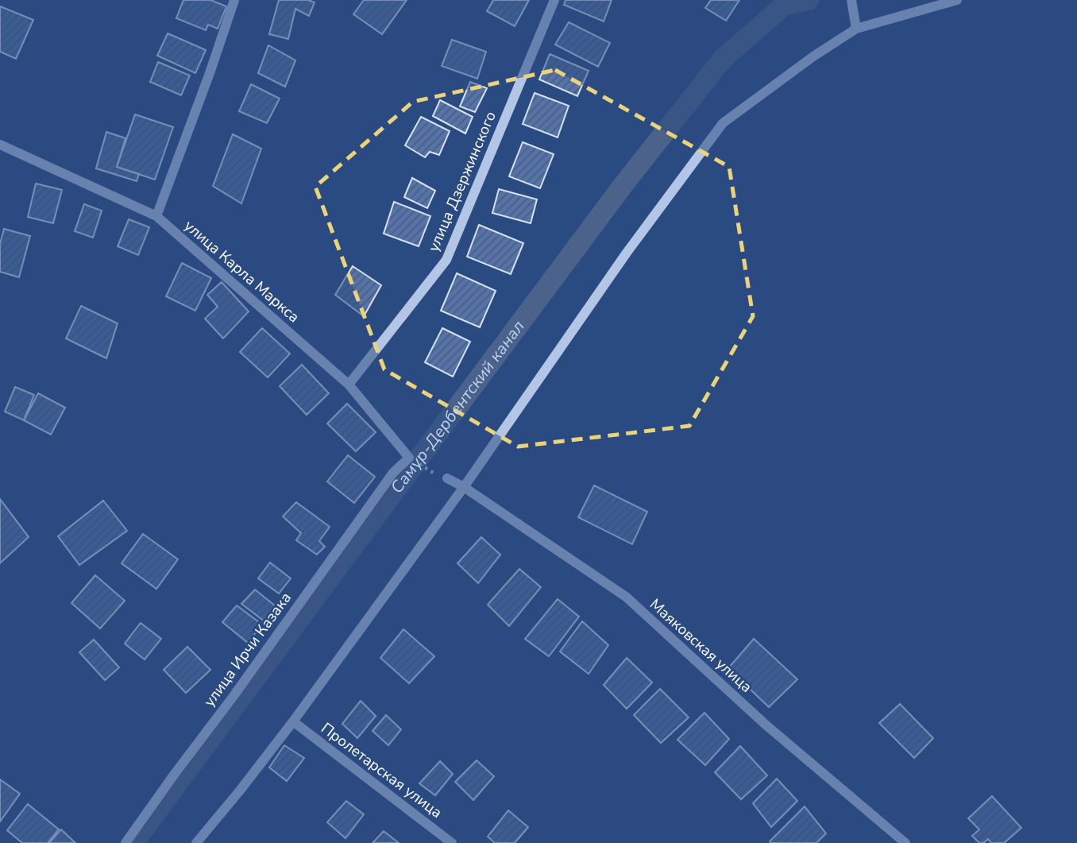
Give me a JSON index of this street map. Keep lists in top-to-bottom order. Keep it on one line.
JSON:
{"streets":{"street":["улица Дзержинского","улица Карла Маркса","Маяковская улица","улица Ирчи Казака","Пролетарская улица"]},"crossings":[["улица Дзержинского","улица Карла Маркса"],["улица Карла Маркса","улица Ирчи Казака"]],"water":["Самур-Дербентский канал"]}
